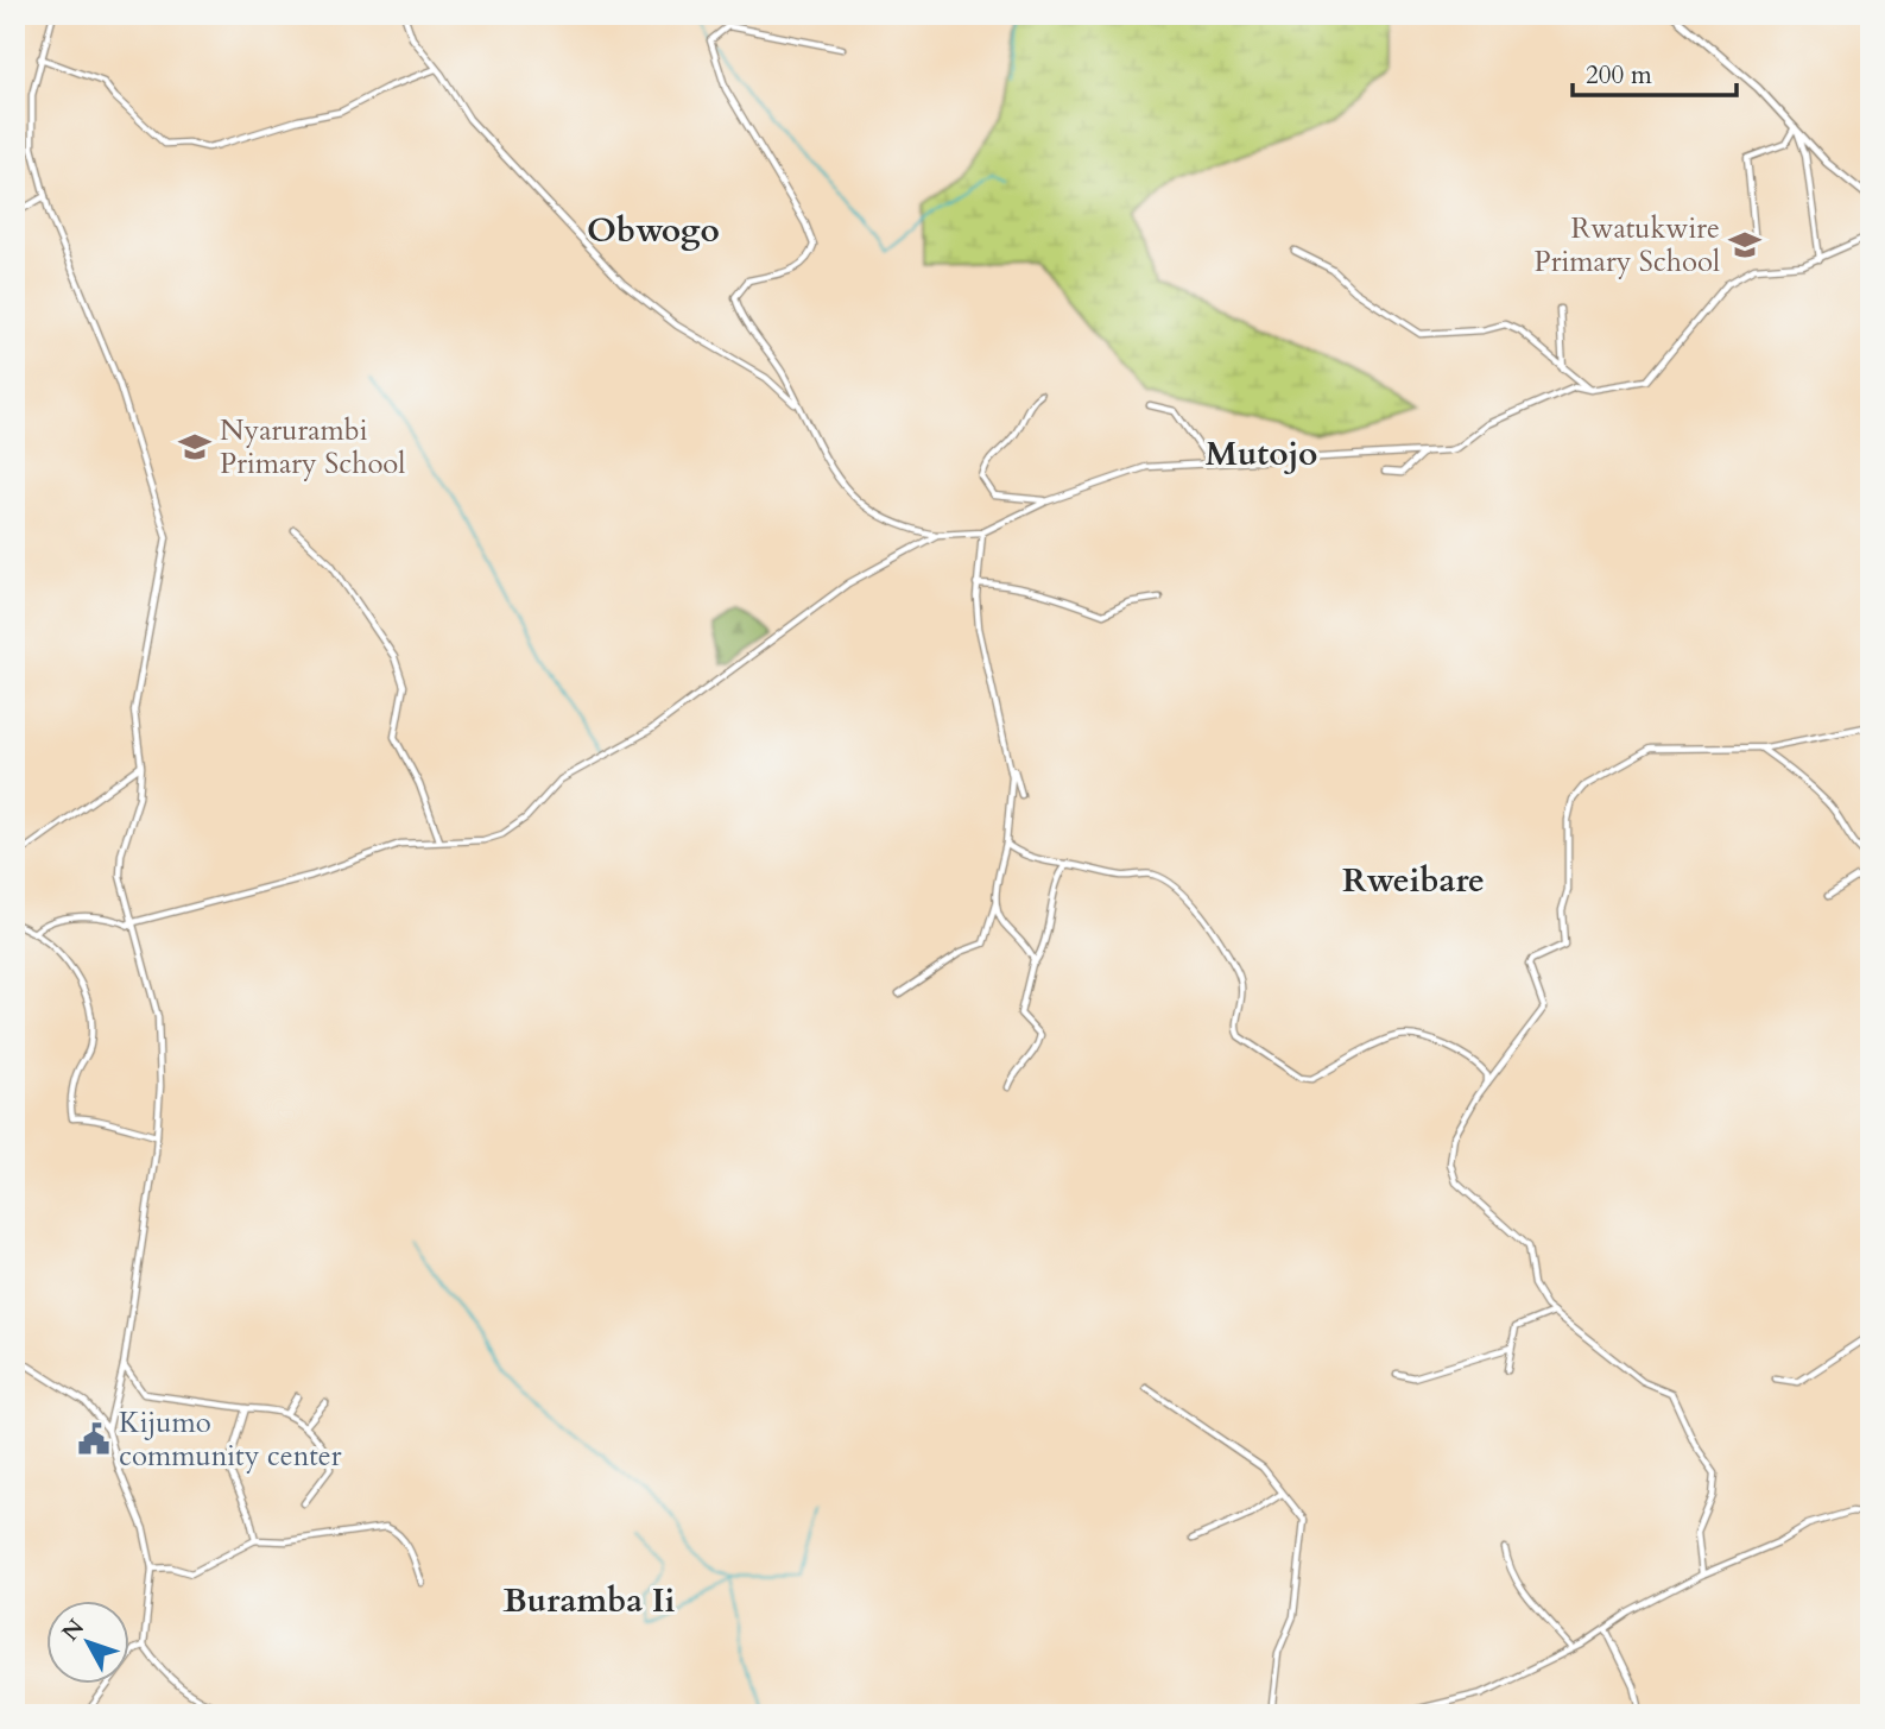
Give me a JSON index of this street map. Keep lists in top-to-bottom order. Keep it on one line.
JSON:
{"districts":["Obwogo","Mutojo","Rweibare","Buramba Ii"],"places":{"school or university":["Rwatukwire Primary School","Nyarurambi Primary School"],"public building":["Kijumo community center"]},"scale_bar":"200 m","north":"top left"}
